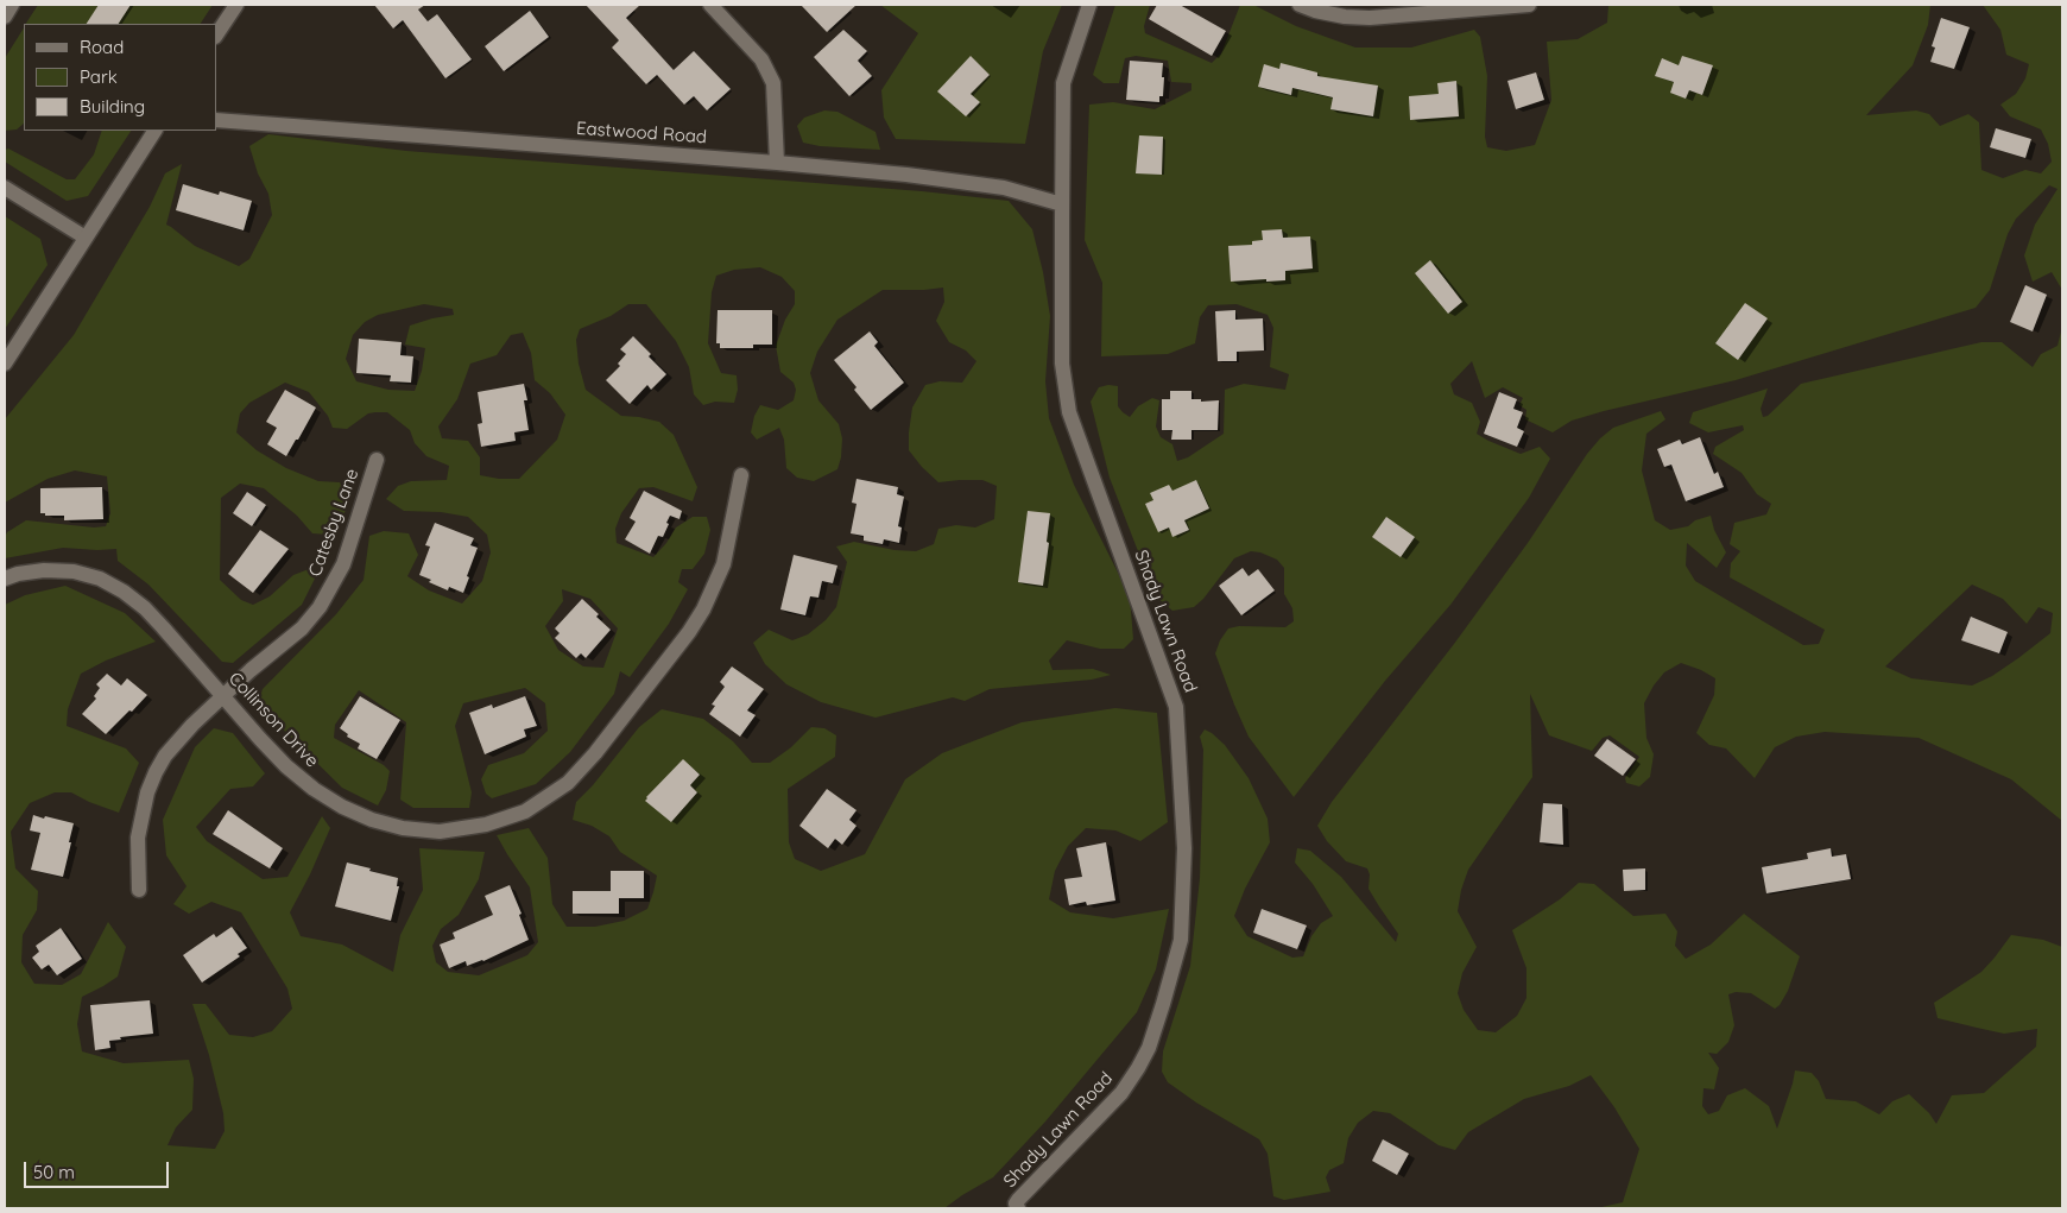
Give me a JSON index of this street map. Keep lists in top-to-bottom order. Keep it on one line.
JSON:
{"streets":{"street":["Eastwood Road","Catesby Lane","Shady Lawn Road","Collinson Drive"]},"crossings":[["Eastwood Road","Shady Lawn Road"],["Catesby Lane","Collinson Drive"]],"legend":["Road","Park","Building"],"scale_bar":"50 m"}
